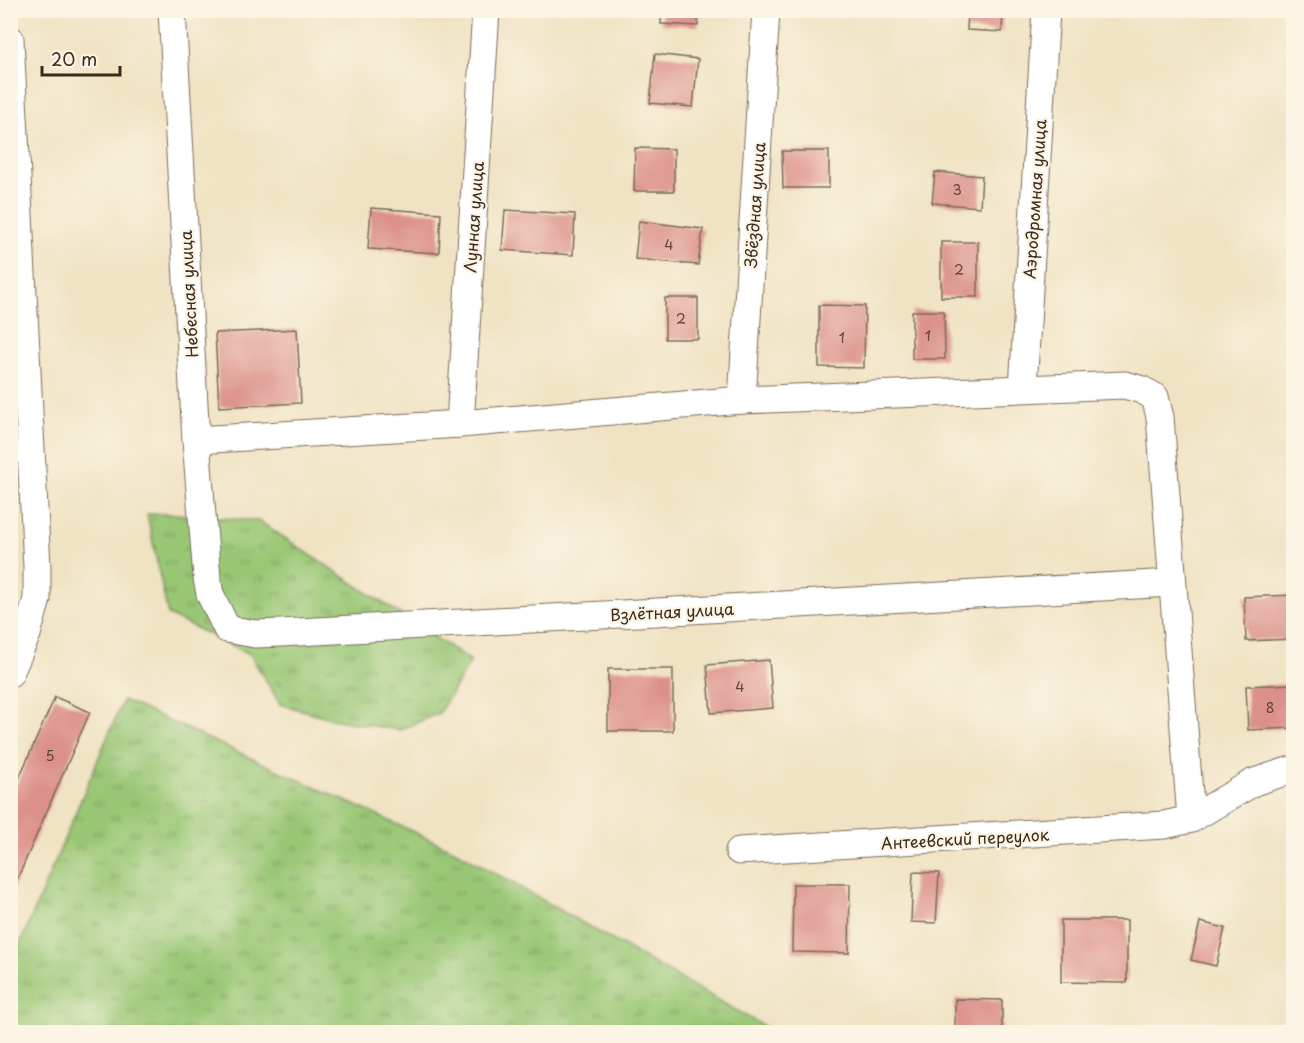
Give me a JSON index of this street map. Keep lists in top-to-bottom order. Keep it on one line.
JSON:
{"streets":{"street":["Аэродромная улица","Звёздная улица","Лунная улица","Небесная улица","Взлётная улица","Антеевский переулок"]},"crossings":[["Небесная улица","Взлётная улица"]],"house_numbers":["3","4","2","2","1","1","4","8","5"],"scale_bar":"20 m"}
